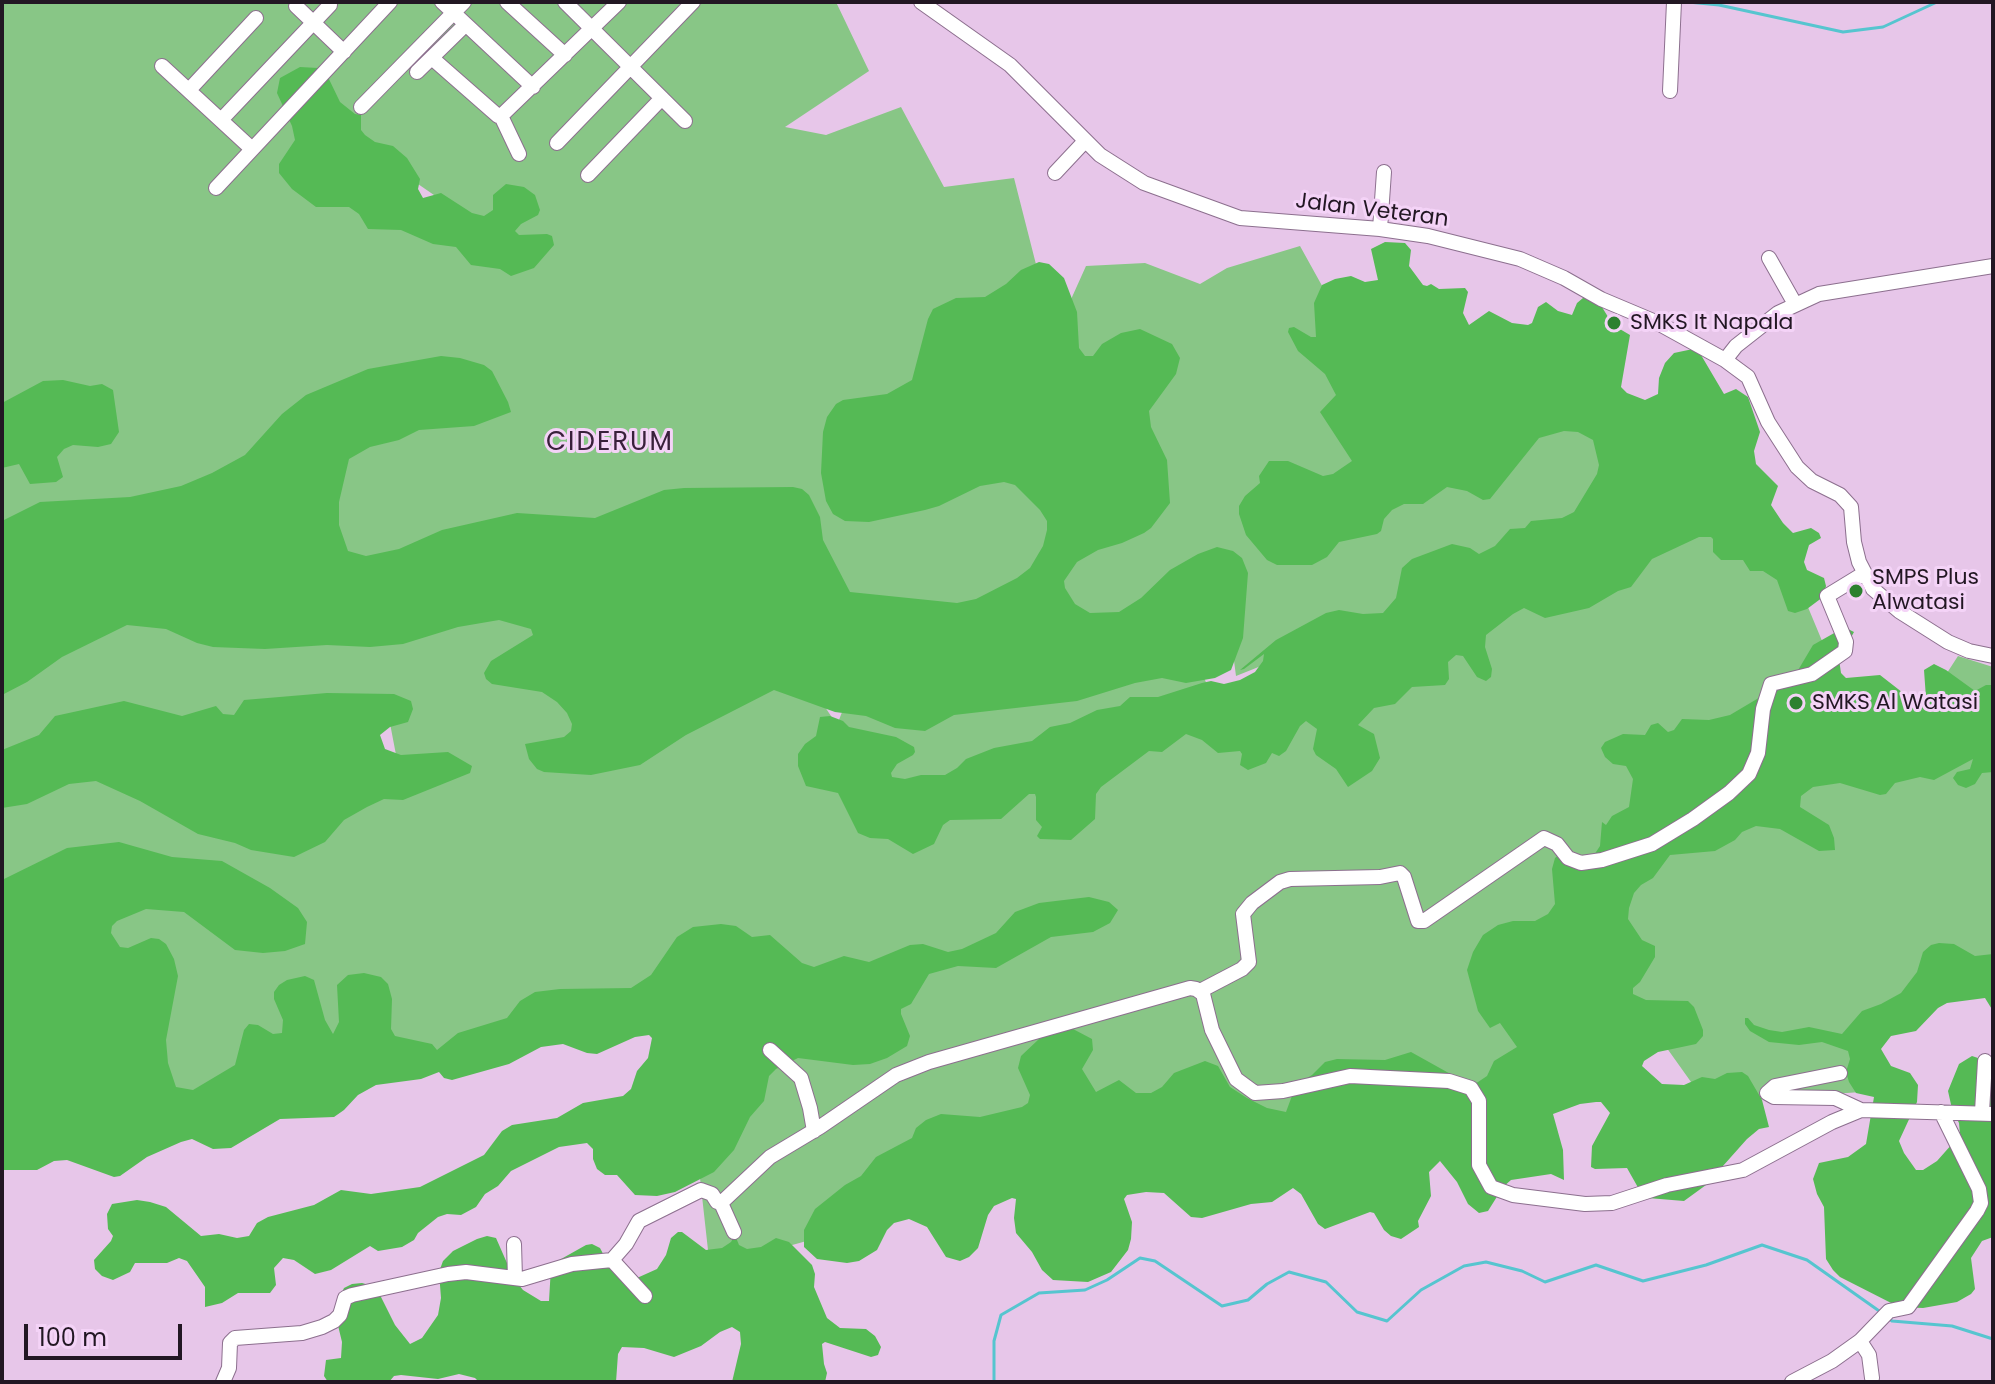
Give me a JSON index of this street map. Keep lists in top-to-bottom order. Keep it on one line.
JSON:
{"streets":{"street":["Jalan Veteran"]},"districts":["CIDERUM"],"places":["SMKS It Napala","SMPS Plus Alwatasi","SMKS Al Watasi"],"scale_bar":"100 m"}
